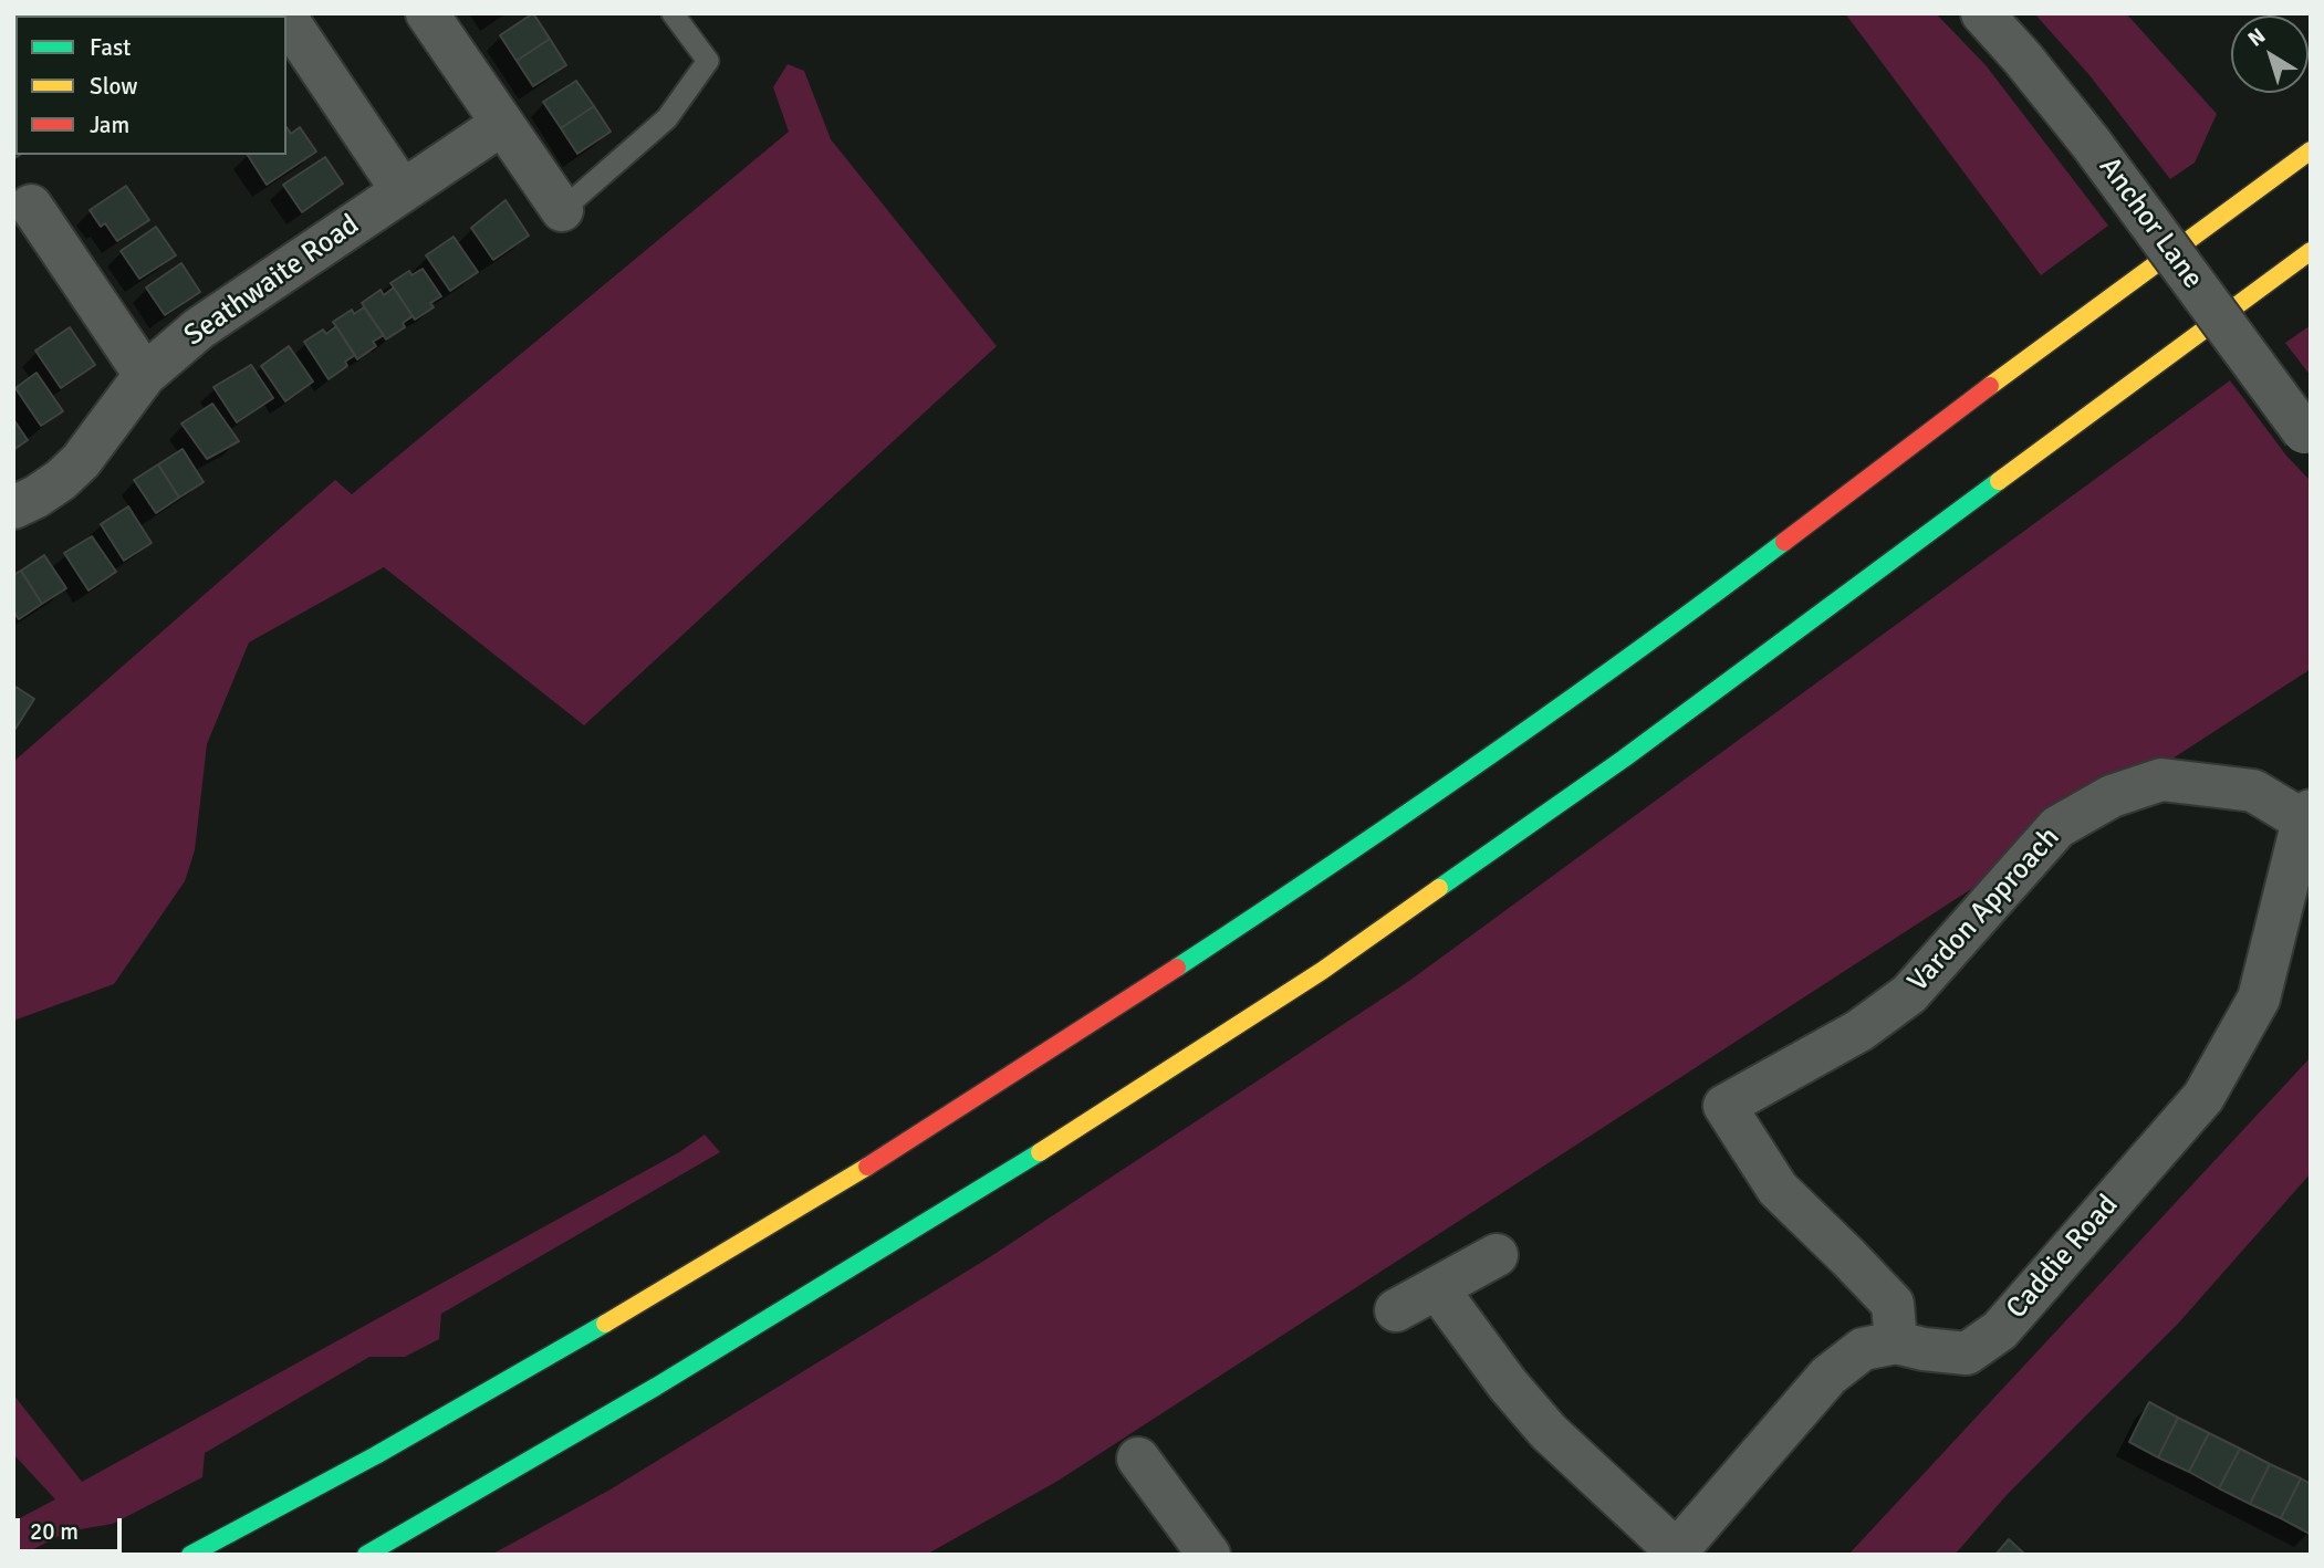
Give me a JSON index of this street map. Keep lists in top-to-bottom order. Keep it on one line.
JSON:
{"streets":{"street":["Anchor Lane","Seathwaite Road","Vardon Approach","Caddie Road"]},"crossings":[["Vardon Approach","Caddie Road"]],"legend":["Fast","Slow","Jam"],"scale_bar":"20 m","north":"top left"}
